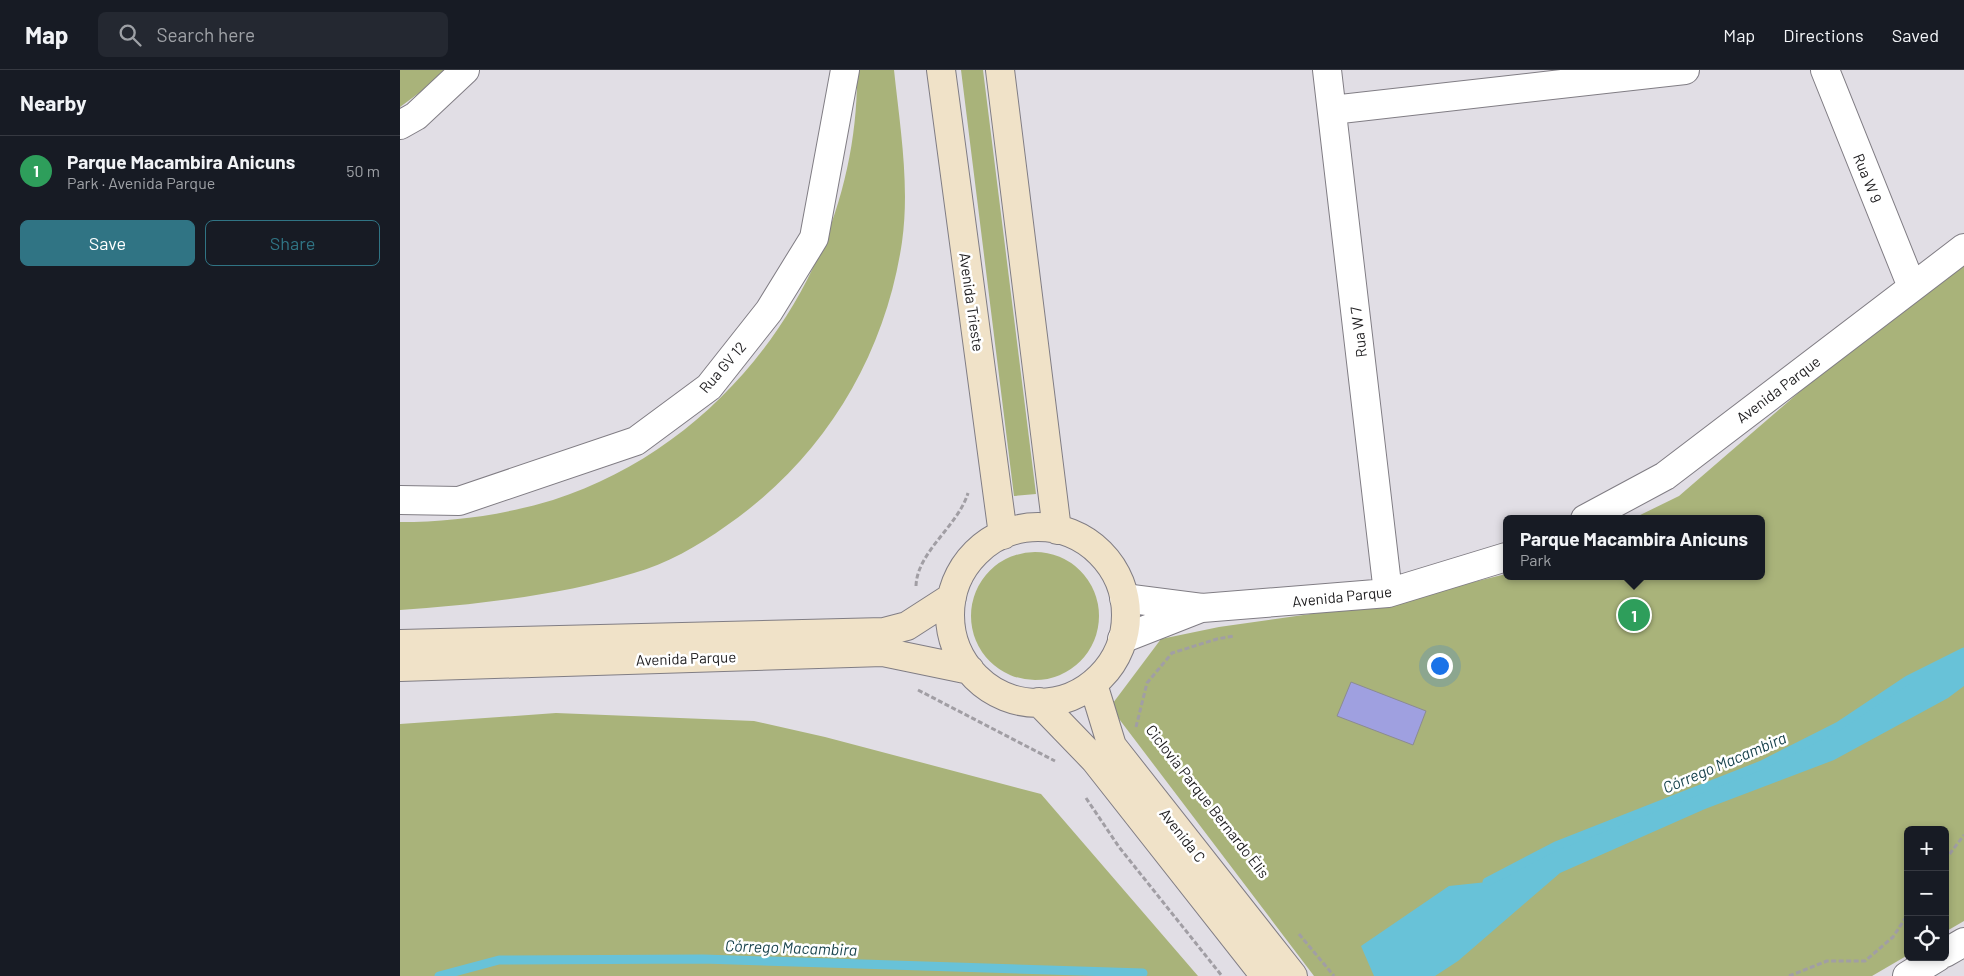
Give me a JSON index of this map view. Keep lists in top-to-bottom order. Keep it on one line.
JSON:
{"streets":{"street":["Rua W 9","Avenida Trieste","Rua W 7","Rua GV 12","Avenida Parque","Avenida C"],"path":["Ciclovia Parque Bernardo Élis"]},"crossings":[["Rua W 9","Avenida Parque"],["Avenida Trieste","Avenida Parque"],["Avenida Trieste","Avenida C"],["Rua W 7","Avenida Parque"],["Avenida Parque","Avenida C"]],"water":["Córrego Macambira"],"page":{"header":"Map","search":"Search here","nav":["Map","Directions","Saved"],"heading":"Nearby","list":[{"mark":"1","name":"Parque Macambira Anicuns","note":"Park · Avenida Parque","value":"50 m"}],"buttons":["Save","Share"],"popup":["Parque Macambira Anicuns","Park"],"pins":"1","map_buttons":["+","−"]}}
